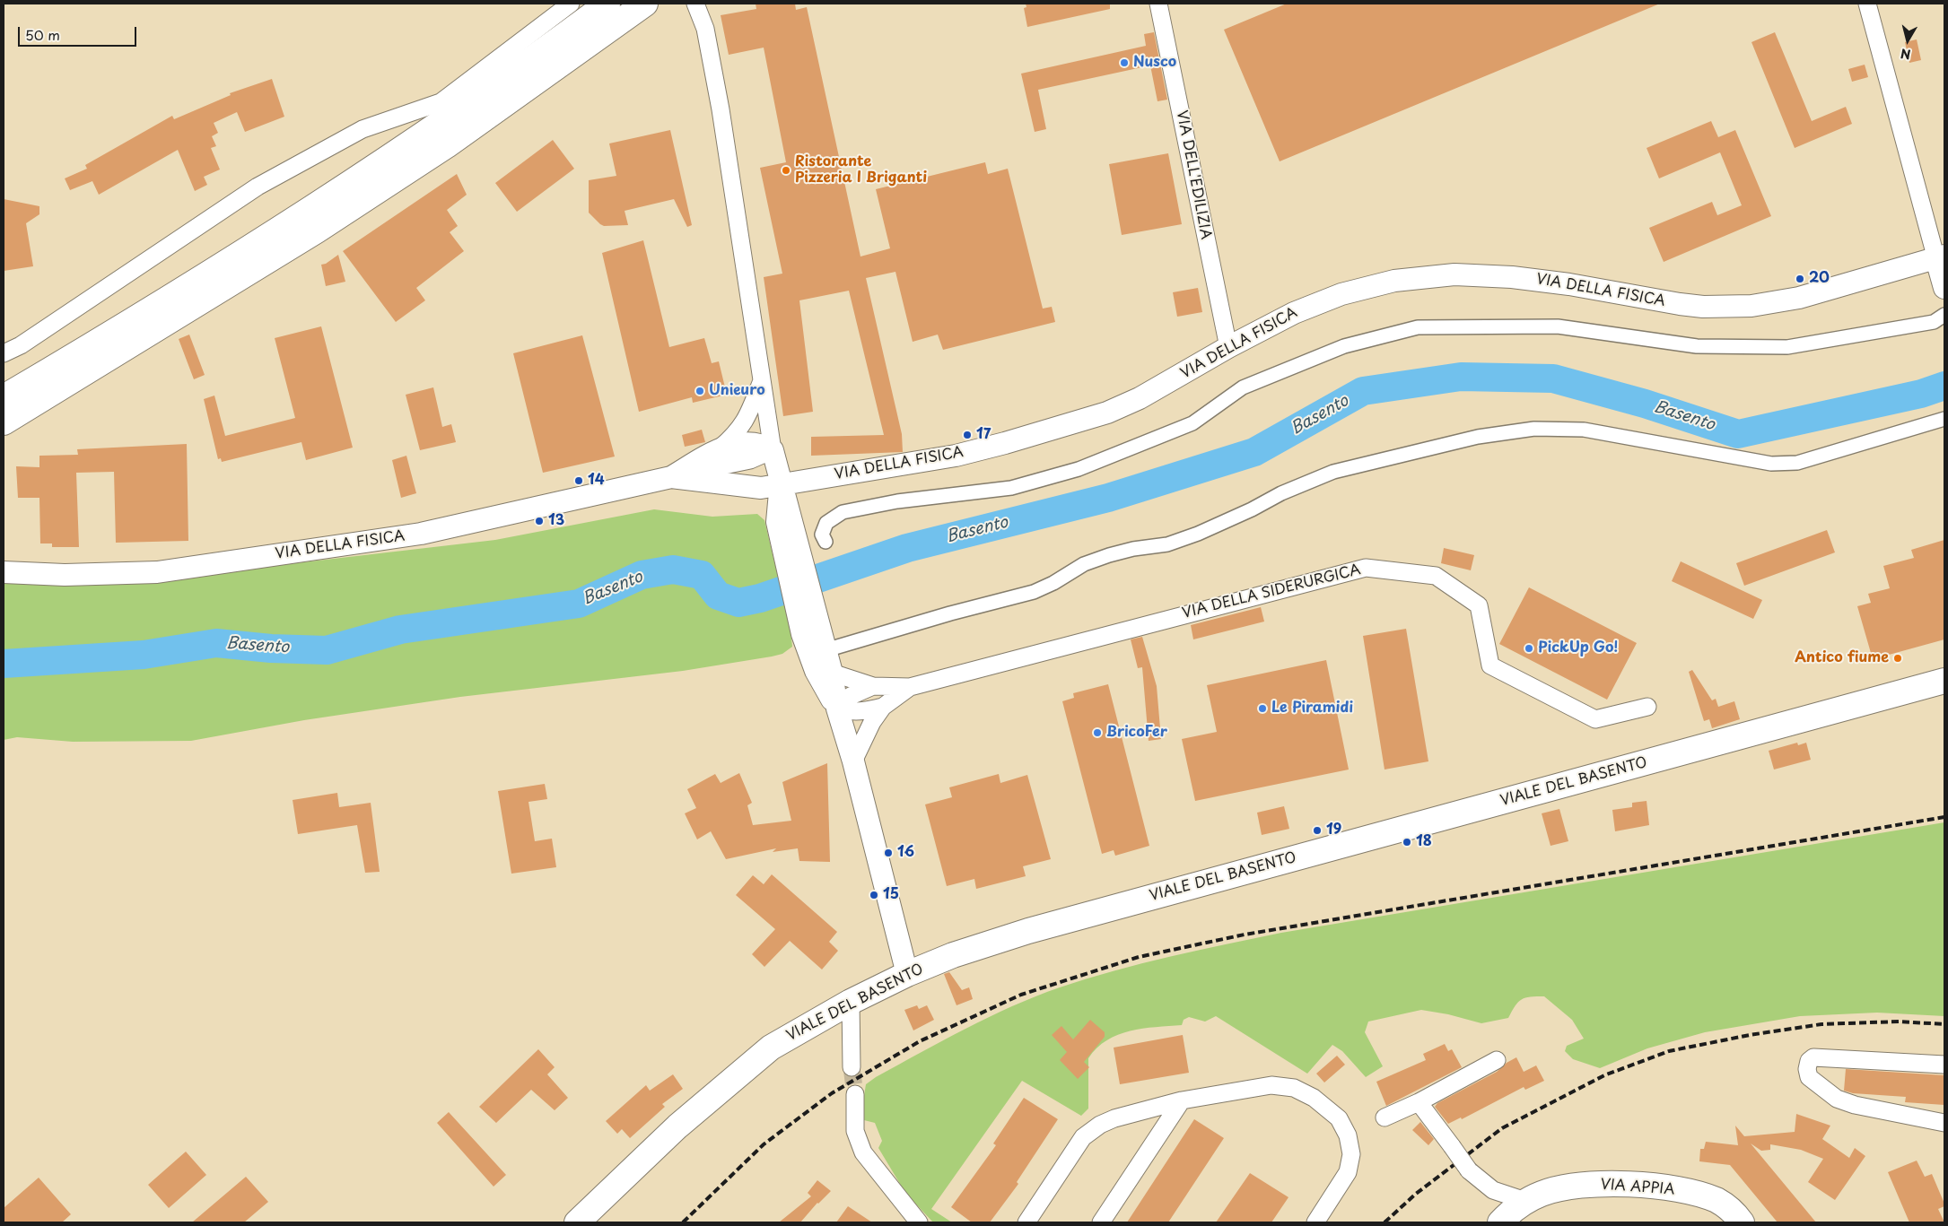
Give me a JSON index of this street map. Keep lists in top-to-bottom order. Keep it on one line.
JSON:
{"streets":{"main road":["VIALE DEL BASENTO","VIA APPIA"],"street":["VIA DELL'EDILIZIA","VIA DELLA FISICA","VIA DELLA SIDERURGICA"]},"crossings":[["VIA DELL'EDILIZIA","VIA DELLA FISICA"]],"water":["Basento"],"places":["Nusco","Ristorante Pizzeria I Briganti","20","Unieuro","17","14","13","PickUp Go!","Antico fiume","Le Piramidi","BricoFer","19","18","16","15"],"scale_bar":"50 m","north":"bottom"}
